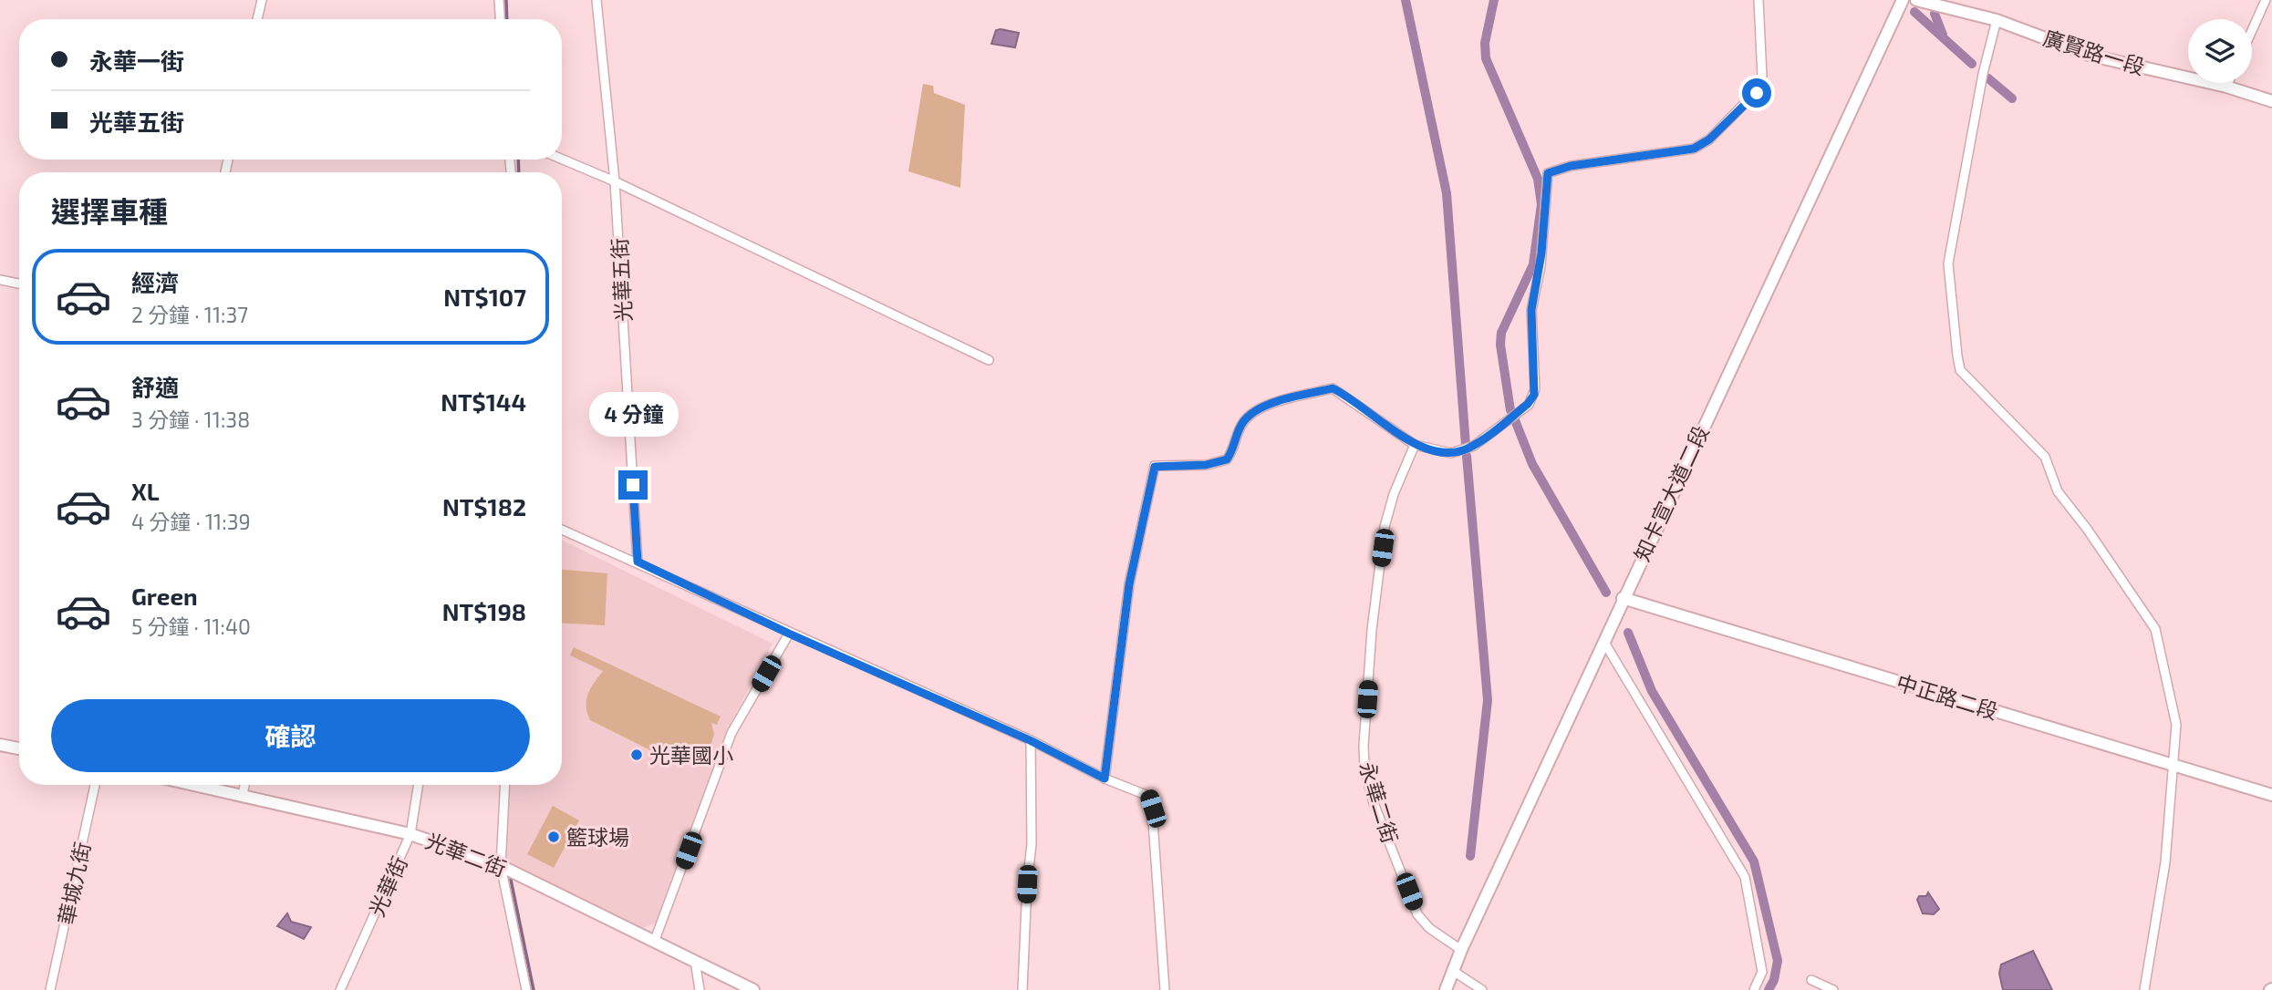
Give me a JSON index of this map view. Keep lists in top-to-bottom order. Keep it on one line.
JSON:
{"streets":{"street":["廣賢路一段","光華五街","知卡宣大道二段","中正路二段","永華二街","光華二街","華城九街","光華街"]},"crossings":[["知卡宣大道二段","中正路二段"],["知卡宣大道二段","永華二街"],["光華二街","光華街"]],"places":["光華國小","籃球場"],"page":{"banner":["永華一街","光華五街"],"heading":"選擇車種","list":[{"name":"經濟","note":"2 分鐘 · 11:37","value":"NT$107"},{"name":"舒適","note":"3 分鐘 · 11:38","value":"NT$144"},{"name":"XL","note":"4 分鐘 · 11:39","value":"NT$182"},{"name":"Green","note":"5 分鐘 · 11:40","value":"NT$198"}],"bubble":"4 分鐘","buttons":"確認"}}
